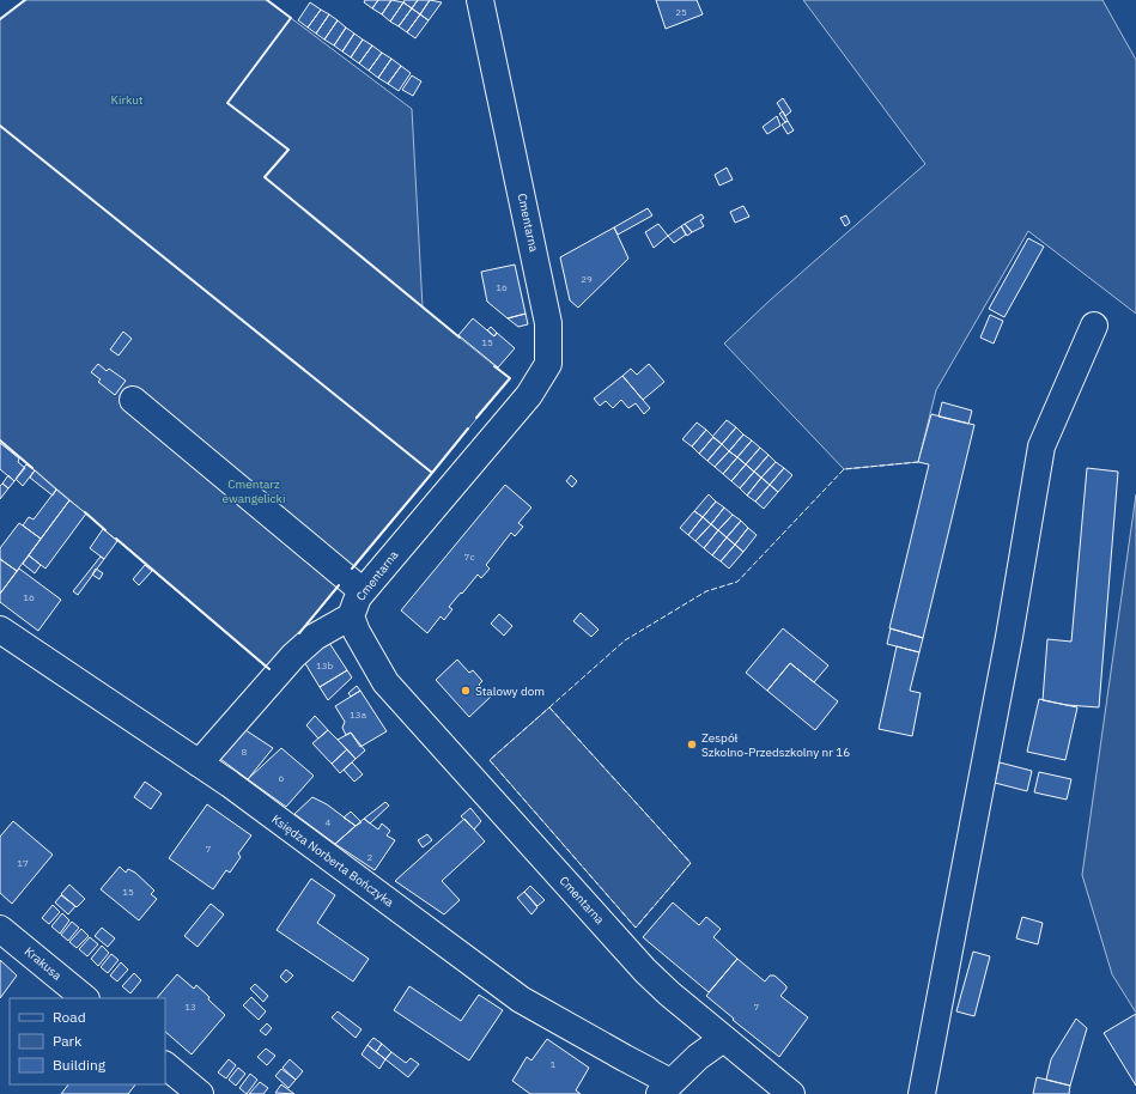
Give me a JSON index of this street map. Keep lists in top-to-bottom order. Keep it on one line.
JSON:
{"streets":{"street":["Cmentarna","Księdza Norberta Bończyka","Krakusa"]},"parks":["Kirkut","Cmentarz ewangelicki"],"places":["Stalowy dom","Zespół Szkolno-Przedszkolny nr 16"],"house_numbers":["25","29","16","15","7c","16","13b","13a","8","6","4","7","2","17","15","13","7","1"],"legend":["Road","Park","Building"]}
